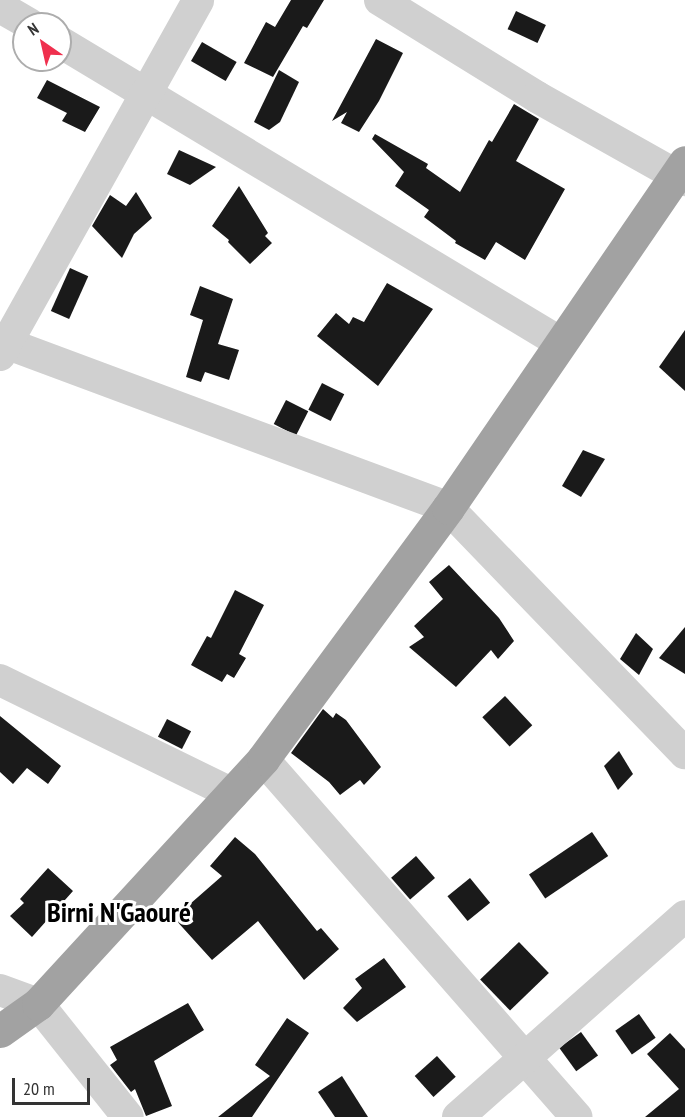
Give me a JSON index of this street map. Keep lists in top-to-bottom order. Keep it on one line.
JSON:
{"districts":["Birni N'Gaouré"],"scale_bar":"20 m","north":"top left"}
